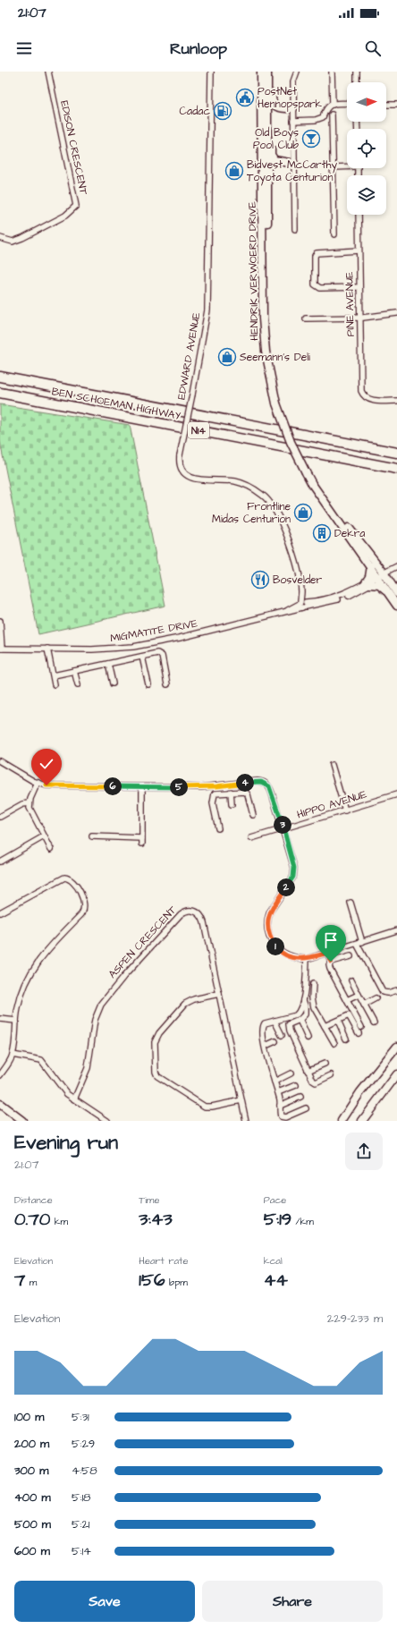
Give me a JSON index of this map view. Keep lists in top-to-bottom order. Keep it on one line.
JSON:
{"streets":{"highway":["BEN SCHOEMAN HIGHWAY","N14"],"main road":["HENDRIK VERWOERD DRIVE"],"street":["EDISON CRESCENT","PINE AVENUE","EDWARD AVENUE","MIGMATITE DRIVE","HIPPO AVENUE","ASPEN CRESCENT"]},"crossings":[["HENDRIK VERWOERD DRIVE","MIGMATITE DRIVE"],["EDWARD AVENUE","MIGMATITE DRIVE"]],"places":{"public building":["PostNet Hennopspark"],"fuel station":["Cadac"],"bar":["Old Boys Pool Club"],"shop":["Bidvest McCarthy Toyota Centurion","Seemann's Deli","Frontline Midas Centurion"],"building":["Dekra"],"restaurant":["Bosvelder"]},"north":"right","page":{"status":"21:07","header":"Runloop","pins":["4","6","5","3","2","1"],"heading":["Evening run","21:07"],"stats":[["Distance","0.70 km"],["Time","3:43"],["Pace","5:19 /km"],["Elevation","7 m"],["Heart rate","156 bpm"],["kcal","44"]],"chart":["Elevation","229–233 m"],"list":[{"name":"100 m","note":"5:31"},{"name":"200 m","note":"5:29"},{"name":"300 m","note":"4:58"},{"name":"400 m","note":"5:18"},{"name":"500 m","note":"5:21"},{"name":"600 m","note":"5:14"}],"buttons":["Save","Share"]}}
